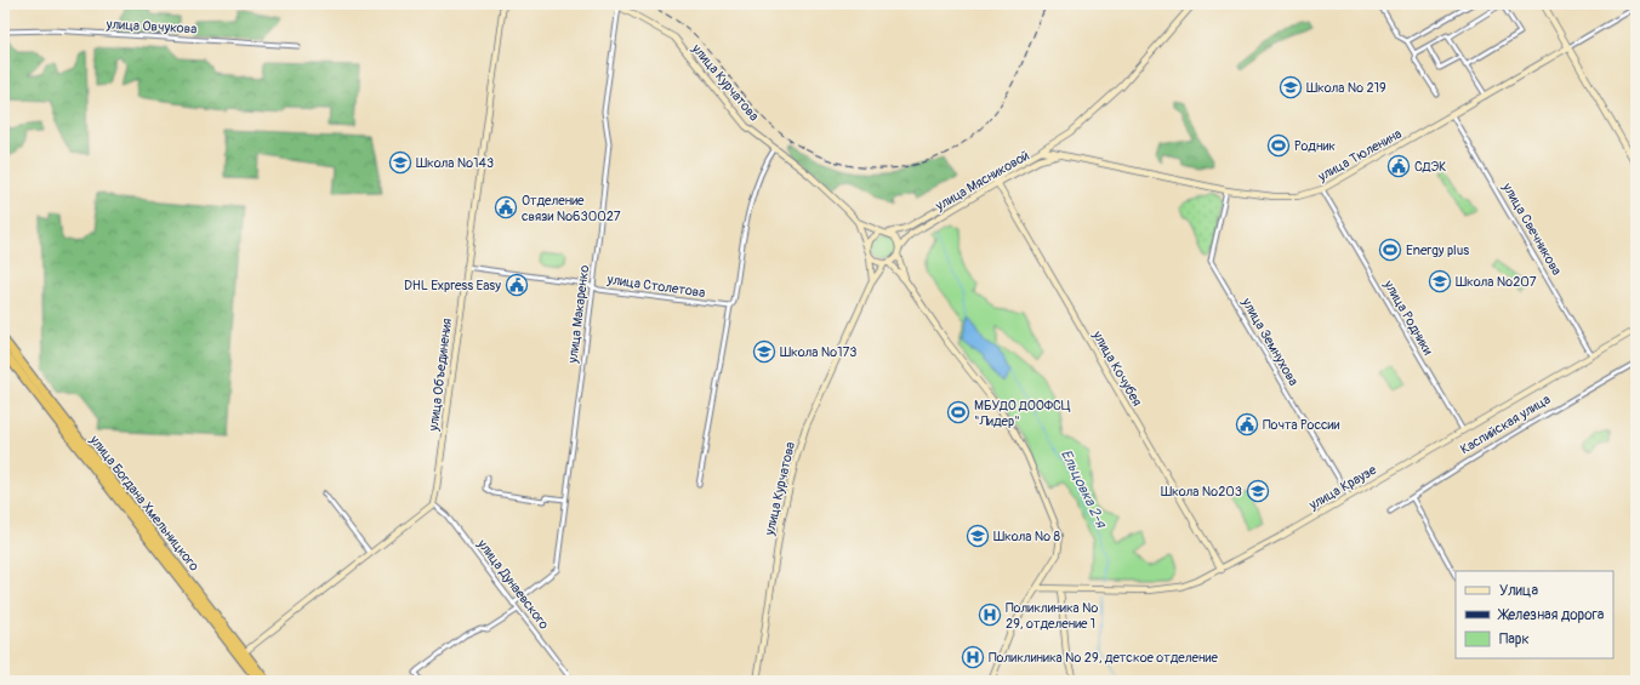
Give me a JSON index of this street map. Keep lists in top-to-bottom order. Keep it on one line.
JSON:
{"streets":{"highway":["улица Богдана Хмельницкого"],"street":["улица Овчукова","улица Курчатова","улица Тюленина","улица Мясниковой","улица Свечникова","улица Столетова","улица Макаренко","улица Родники","улица Земнухова","улица Кочубея","улица Объединения","Каспийская улица","улица Краузе","улица Дунаевского"]},"crossings":[["улица Курчатова","улица Мясниковой"],["улица Курчатова","улица Макаренко"],["улица Тюленина","улица Мясниковой"],["улица Тюленина","улица Свечникова"],["улица Тюленина","улица Родники"],["улица Тюленина","улица Земнухова"],["улица Мясниковой","улица Кочубея"],["улица Свечникова","улица Краузе"],["улица Столетова","улица Макаренко"],["улица Столетова","улица Объединения"],["улица Макаренко","улица Дунаевского"],["улица Родники","улица Краузе"],["улица Земнухова","улица Краузе"],["улица Кочубея","улица Краузе"],["улица Объединения","улица Дунаевского"]],"water":["Ельцовка 2-я"],"places":{"school or university":["Школа № 219","Школа №143","Школа №207","Школа №173","Школа №203","Школа № 8"],"sports":["Родник","Energy plus","МБУДО ДООФСЦ \"Лидер\""],"public building":["СДЭК","Отделение связи №630027","DHL Express Easy","Почта России"],"hospital":["Поликлиника № 29, отделение 1","Поликлиника № 29, детское отделение"]},"legend":["Улица","Железная дорога","Парк"]}
